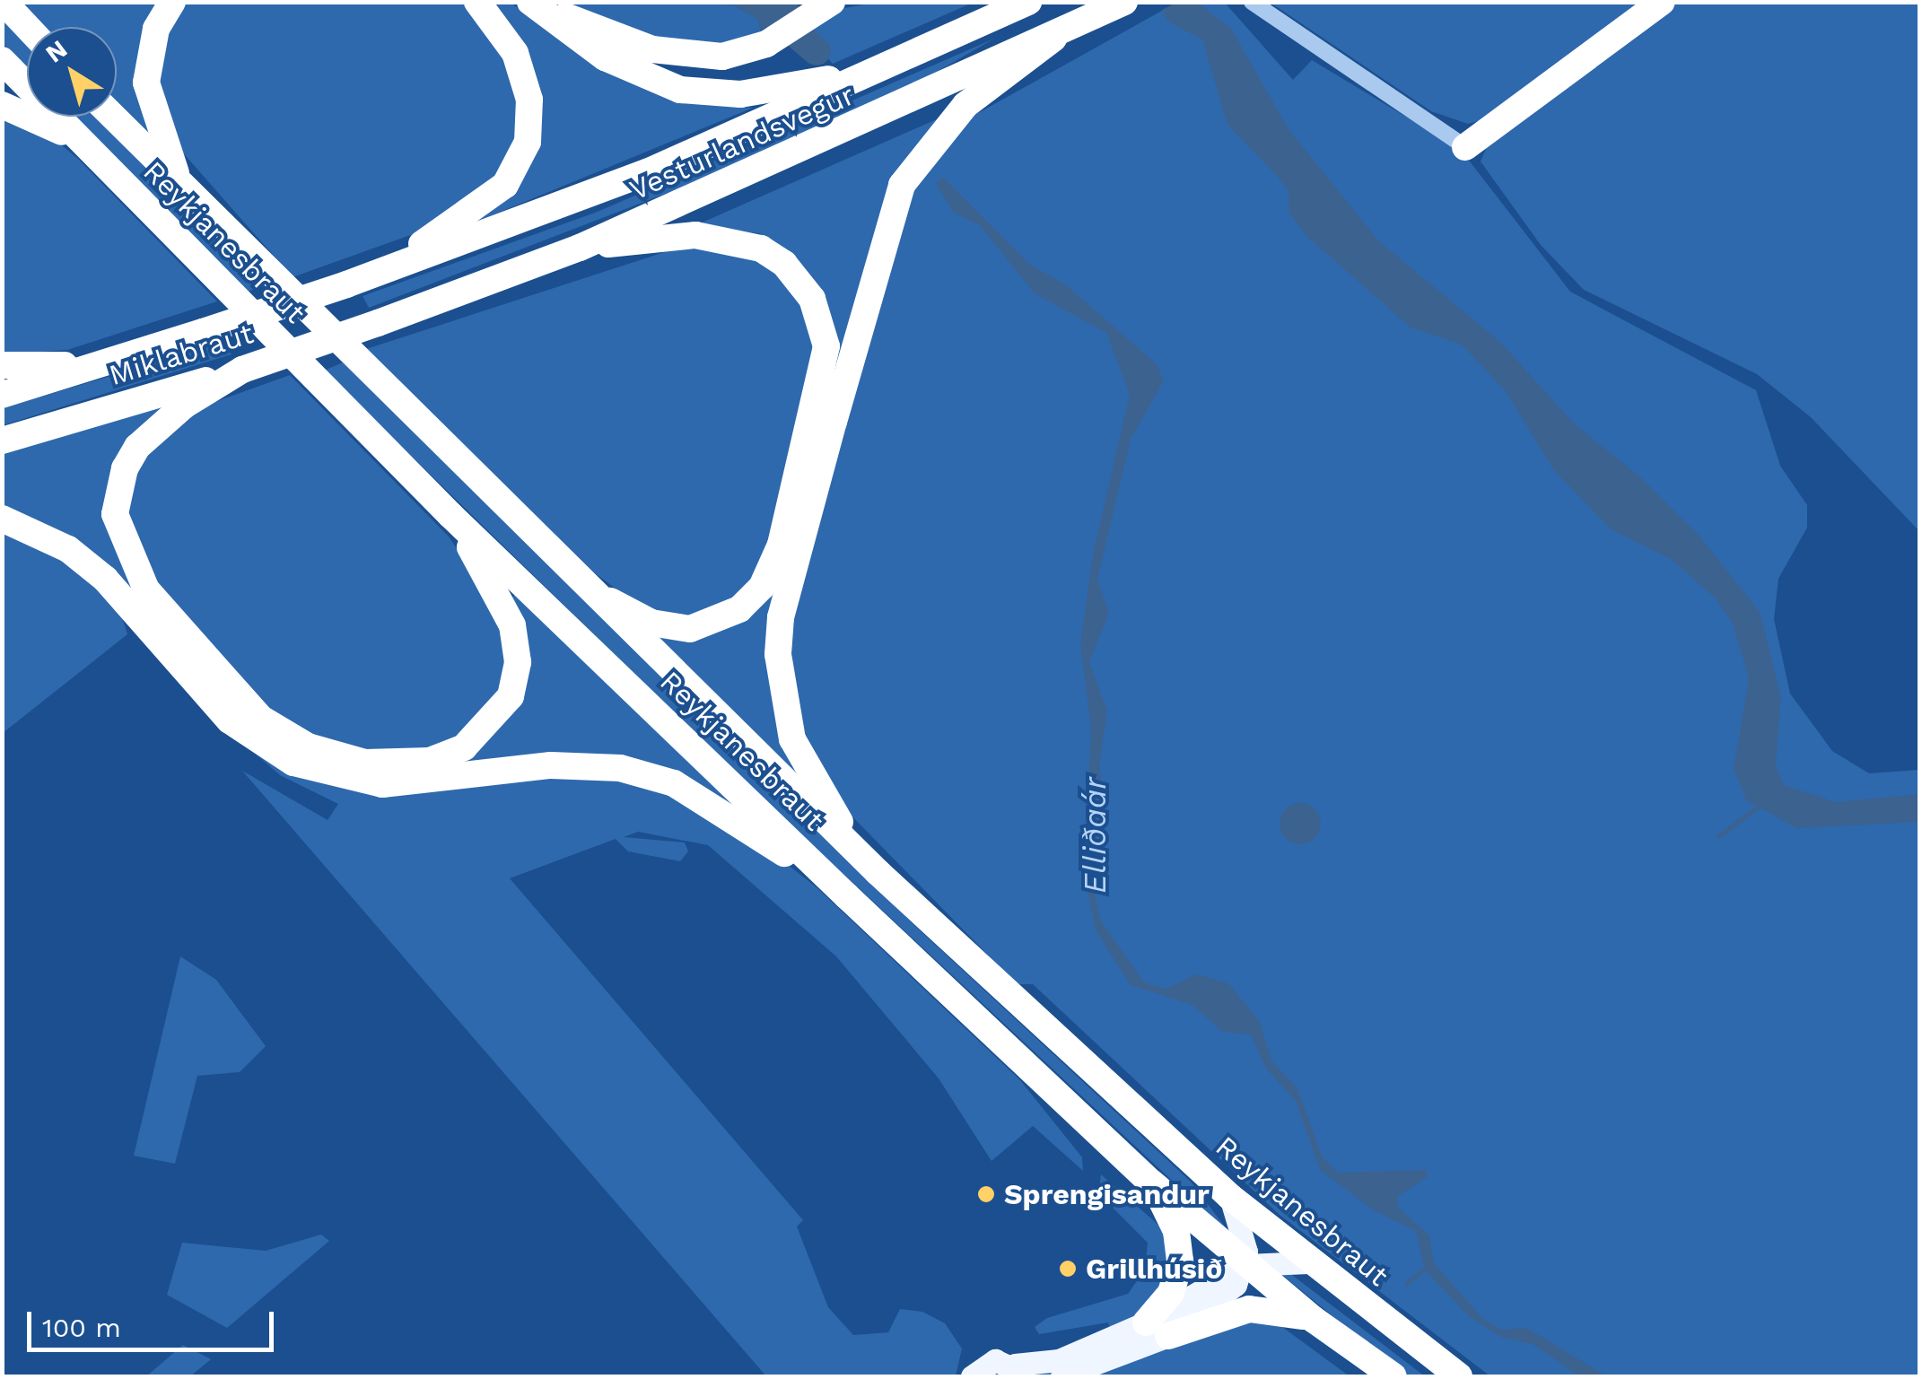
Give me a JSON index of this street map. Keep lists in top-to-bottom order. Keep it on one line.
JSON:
{"streets":{"highway":["Vesturlandsvegur","Reykjanesbraut","Miklabraut"]},"crossings":[["Vesturlandsvegur","Miklabraut"]],"water":["Elliðaár"],"places":["Sprengisandur","Grillhúsið"],"scale_bar":"100 m","north":"top left"}
